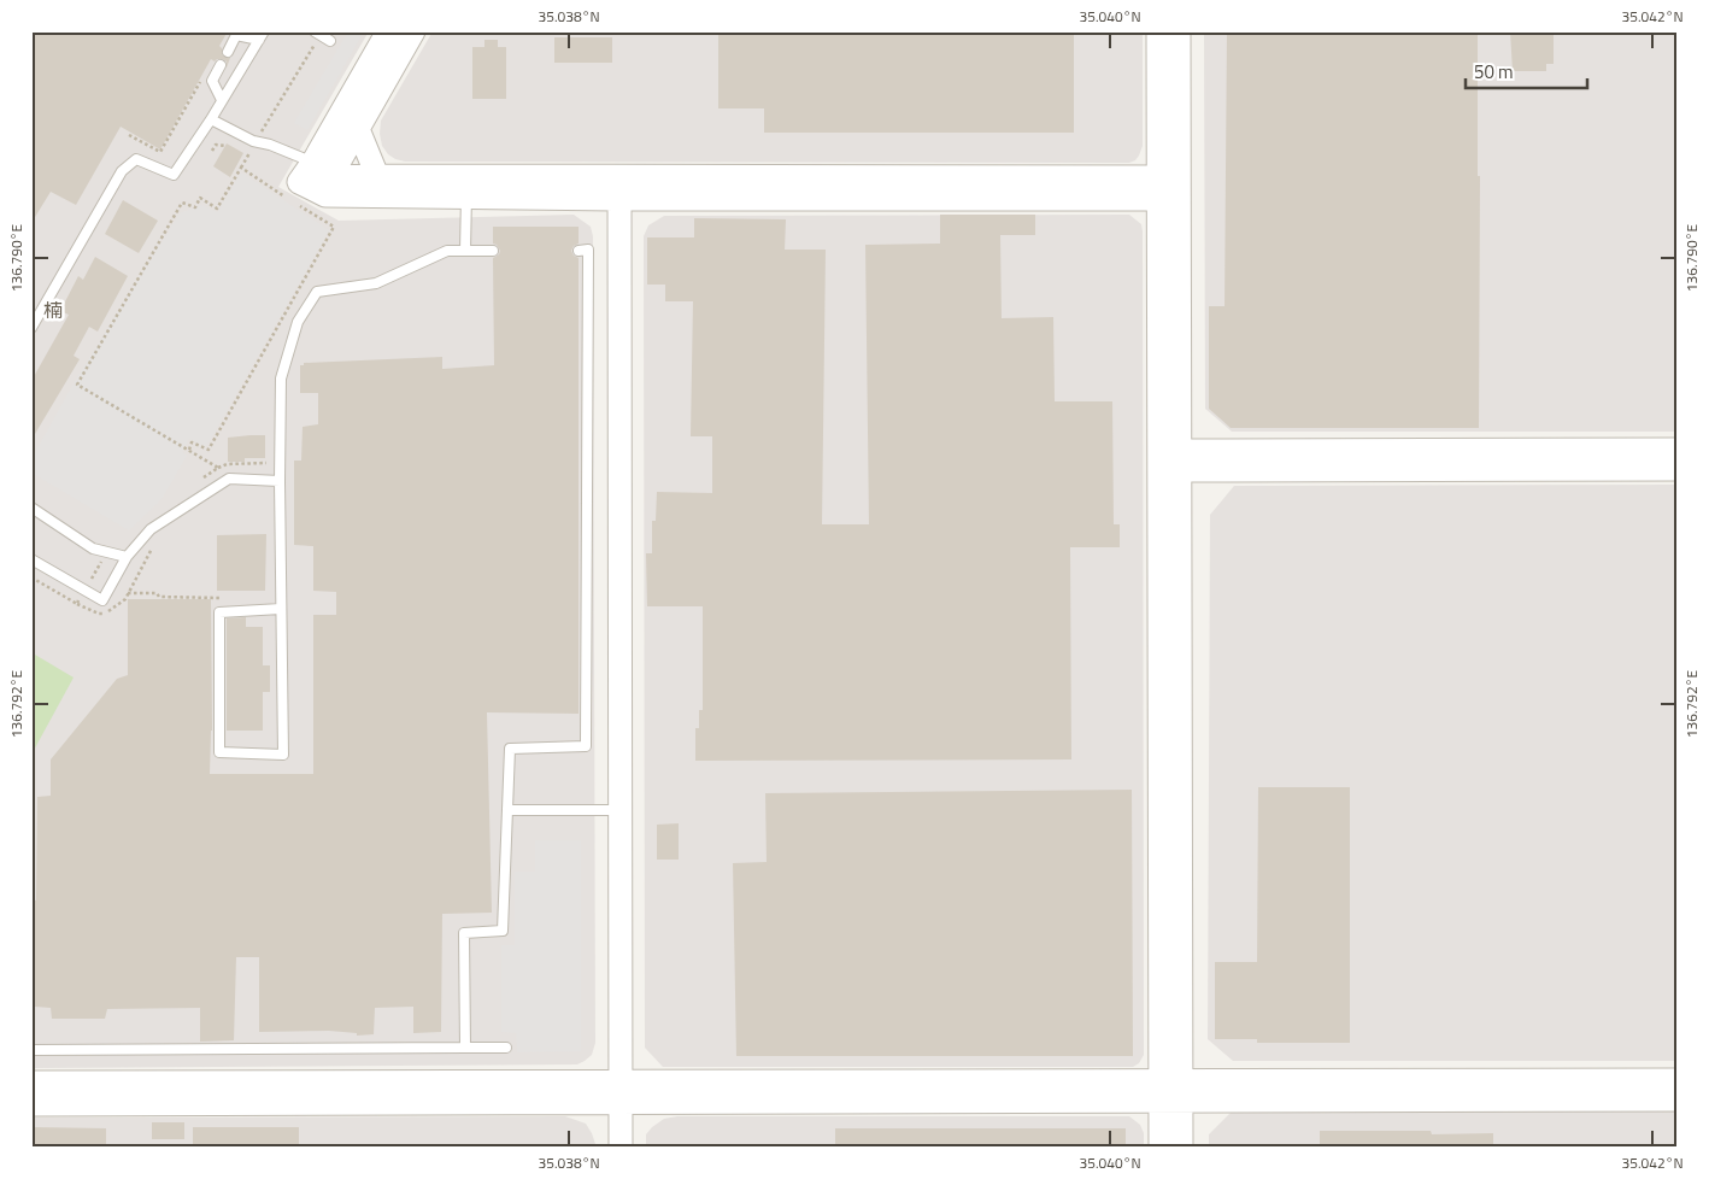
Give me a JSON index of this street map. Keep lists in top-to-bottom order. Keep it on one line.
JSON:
{"districts":["楠"],"scale_bar":"50 m","coordinates":["35.038°N","35.040°N","35.042°N","136.790°E","136.792°E"]}
